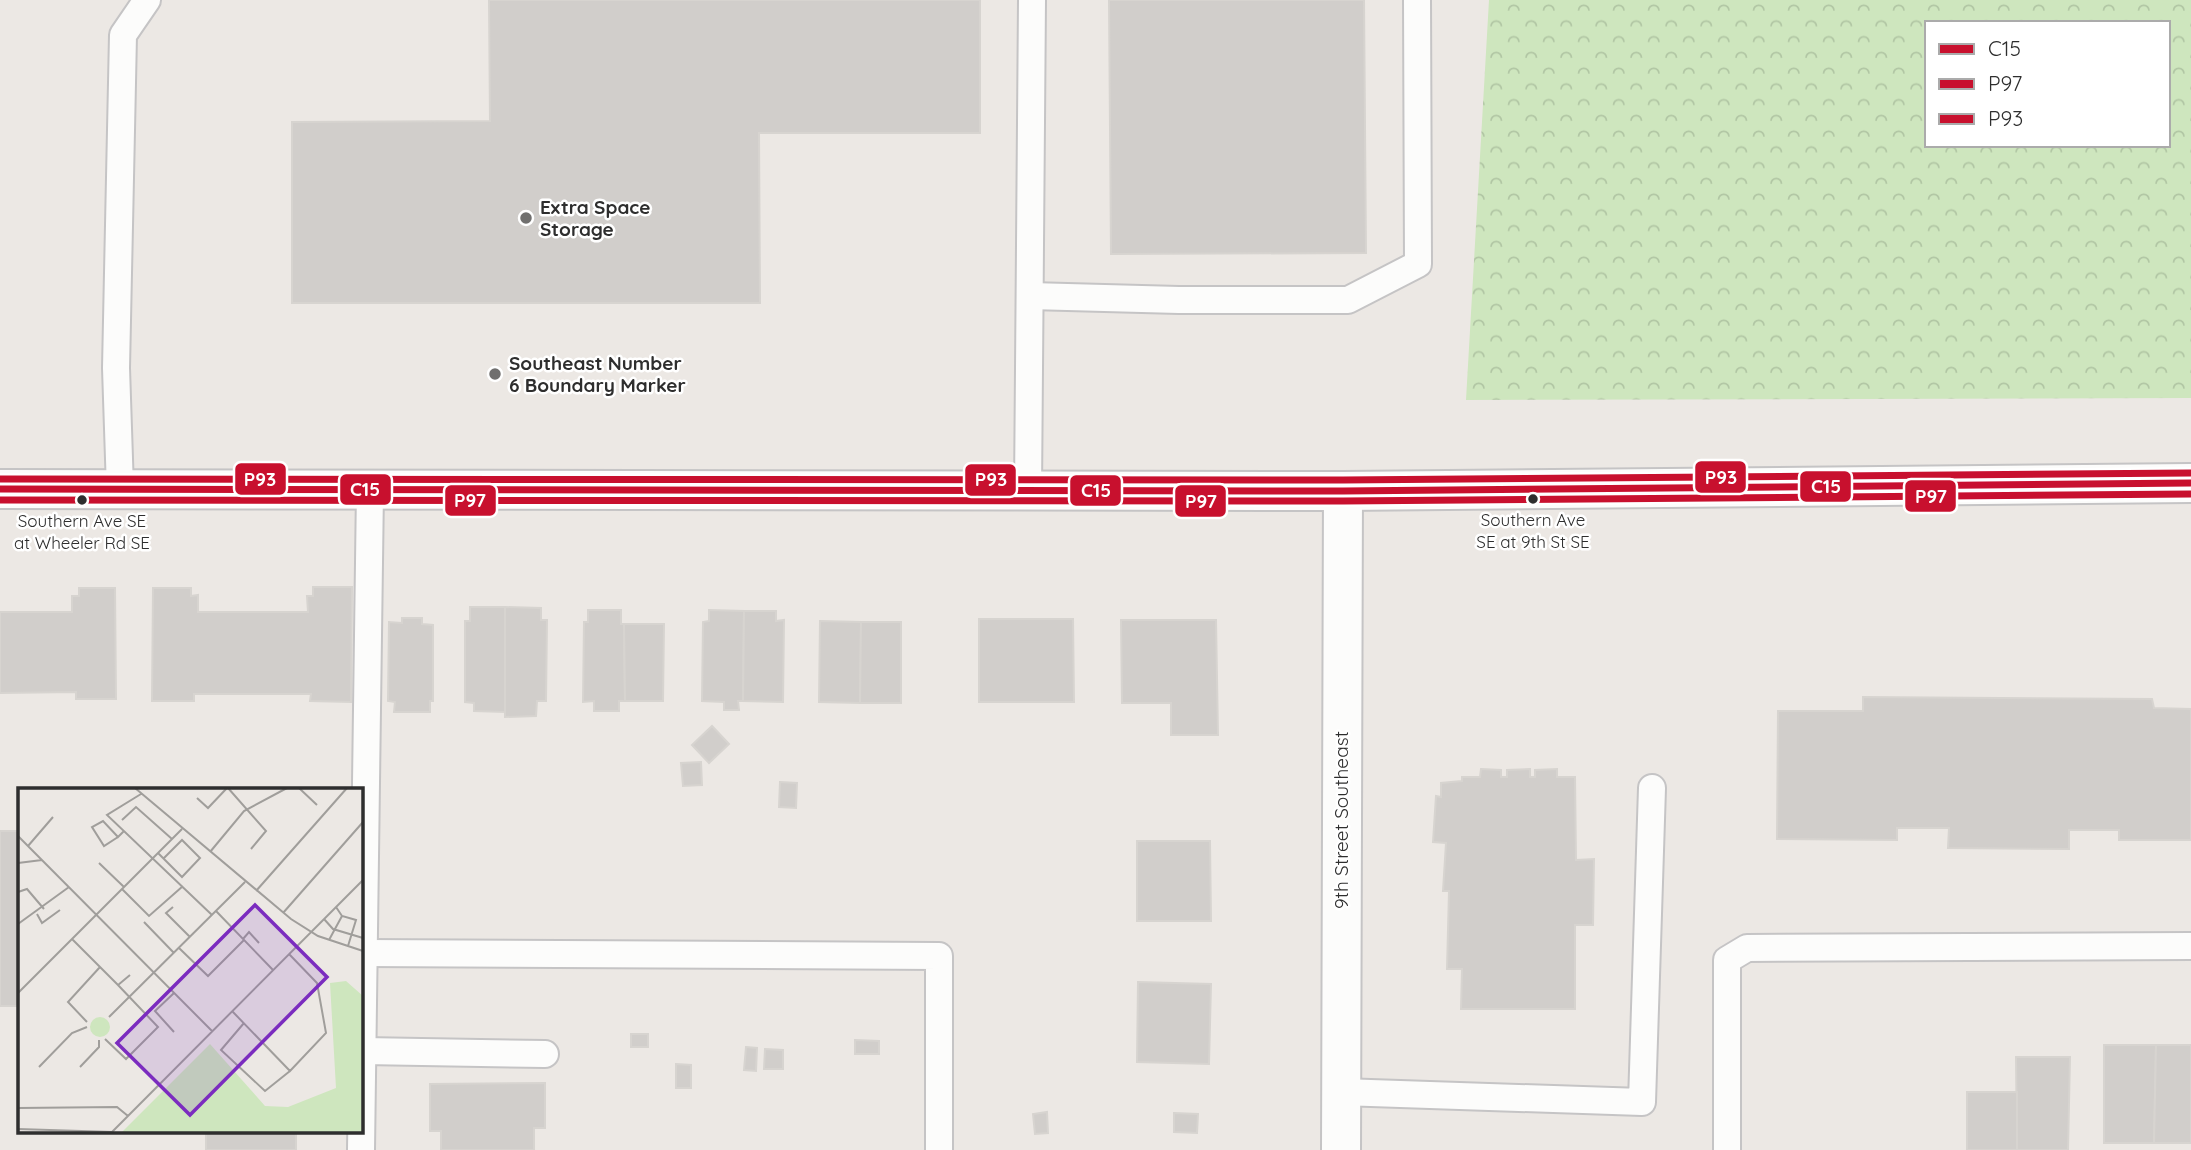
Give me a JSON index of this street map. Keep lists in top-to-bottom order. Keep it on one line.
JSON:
{"streets":{"main road":["9th Street Southeast"]},"places":["Extra Space Storage","Southeast Number 6 Boundary Marker","Southern Ave SE at 9th St SE","Southern Ave SE at Wheeler Rd SE"],"lines":["transit line P93","transit line C15","transit line P97"],"legend":["C15","P97","P93"]}
